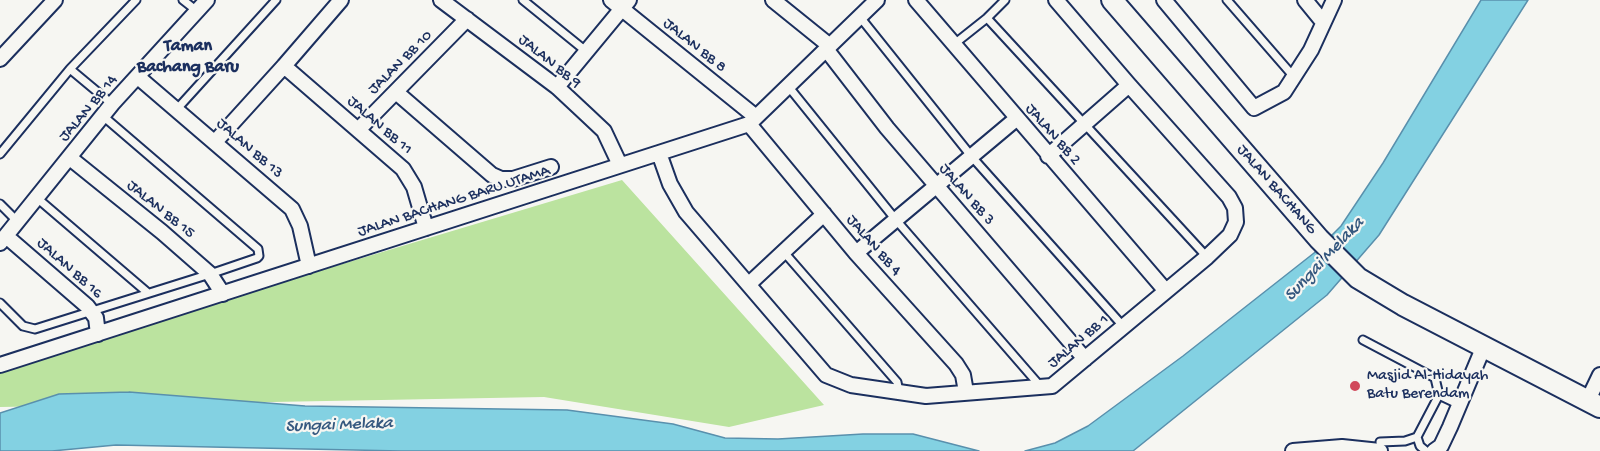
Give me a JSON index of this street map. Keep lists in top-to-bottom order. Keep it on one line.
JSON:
{"streets":{"street":["JALAN BB 8","JALAN BB 9","JALAN BB 10","JALAN BB 14","JALAN BB 11","JALAN BB 2","JALAN BB 13","JALAN BACHANG","JALAN BB 3","JALAN BACHANG BARU UTAMA","JALAN BB 15","JALAN BB 4","JALAN BB 16","JALAN BB 1"]},"crossings":[["JALAN BB 8","JALAN BACHANG BARU UTAMA"],["JALAN BB 8","JALAN BB 4"],["JALAN BB 9","JALAN BB 10"],["JALAN BB 9","JALAN BACHANG BARU UTAMA"],["JALAN BB 10","JALAN BB 11"],["JALAN BB 14","JALAN BB 13"],["JALAN BB 14","JALAN BB 15"],["JALAN BB 14","JALAN BB 16"],["JALAN BB 11","JALAN BACHANG BARU UTAMA"],["JALAN BB 2","JALAN BB 1"],["JALAN BB 13","JALAN BACHANG BARU UTAMA"],["JALAN BB 3","JALAN BACHANG BARU UTAMA"],["JALAN BB 3","JALAN BB 1"],["JALAN BACHANG BARU UTAMA","JALAN BB 15"],["JALAN BACHANG BARU UTAMA","JALAN BB 4"],["JALAN BACHANG BARU UTAMA","JALAN BB 16"],["JALAN BACHANG BARU UTAMA","JALAN BB 1"],["JALAN BB 4","JALAN BB 1"]],"districts":["Taman Bachang Baru"],"water":["Sungai Melaka"],"places":["Masjid Al-Hidayah Batu Berendam"]}
